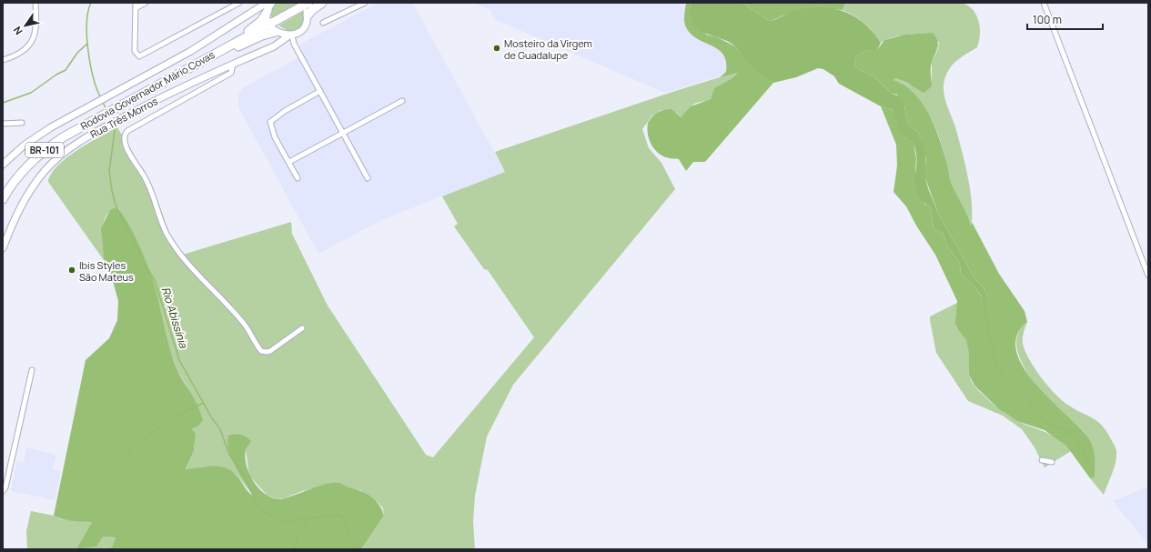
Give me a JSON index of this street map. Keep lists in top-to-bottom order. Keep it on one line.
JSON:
{"streets":{"highway":["Rodovia Governador Mário Covas","BR-101"],"main road":["Rua Três Morros"]},"water":["Rio Abissínia"],"places":["Mosteiro da Virgem de Guadalupe","Ibis Styles São Mateus"],"scale_bar":"100 m","north":"bottom left"}
